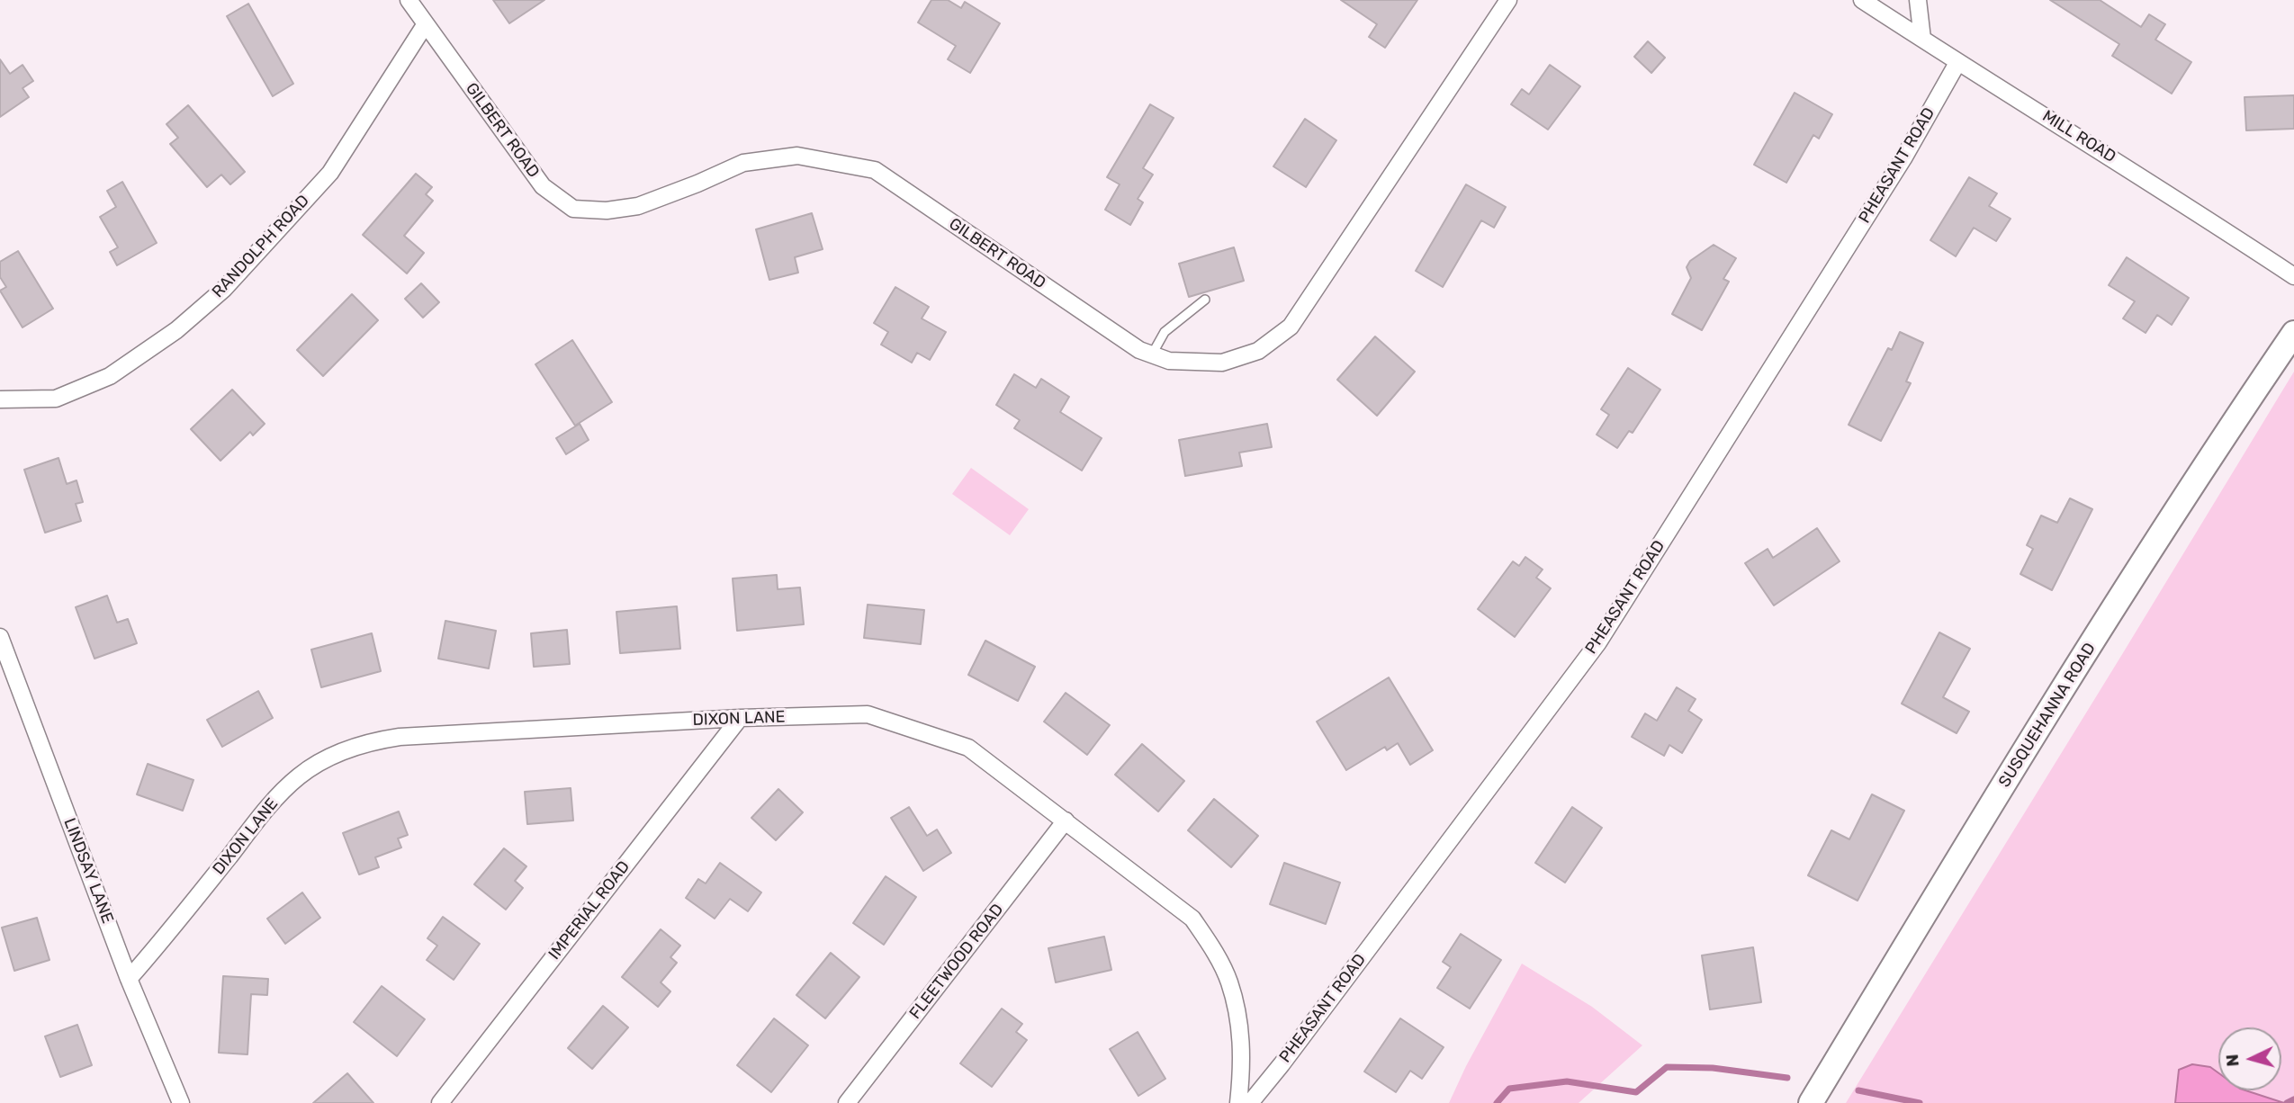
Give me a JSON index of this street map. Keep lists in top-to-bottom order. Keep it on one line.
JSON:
{"streets":{"main road":["SUSQUEHANNA ROAD"],"street":["GILBERT ROAD","MILL ROAD","PHEASANT ROAD","RANDOLPH ROAD","DIXON LANE","LINDSAY LANE","IMPERIAL ROAD","FLEETWOOD ROAD"]},"crossings":[["GILBERT ROAD","RANDOLPH ROAD"],["MILL ROAD","PHEASANT ROAD"],["DIXON LANE","LINDSAY LANE"],["DIXON LANE","IMPERIAL ROAD"],["DIXON LANE","FLEETWOOD ROAD"]],"north":"left"}
